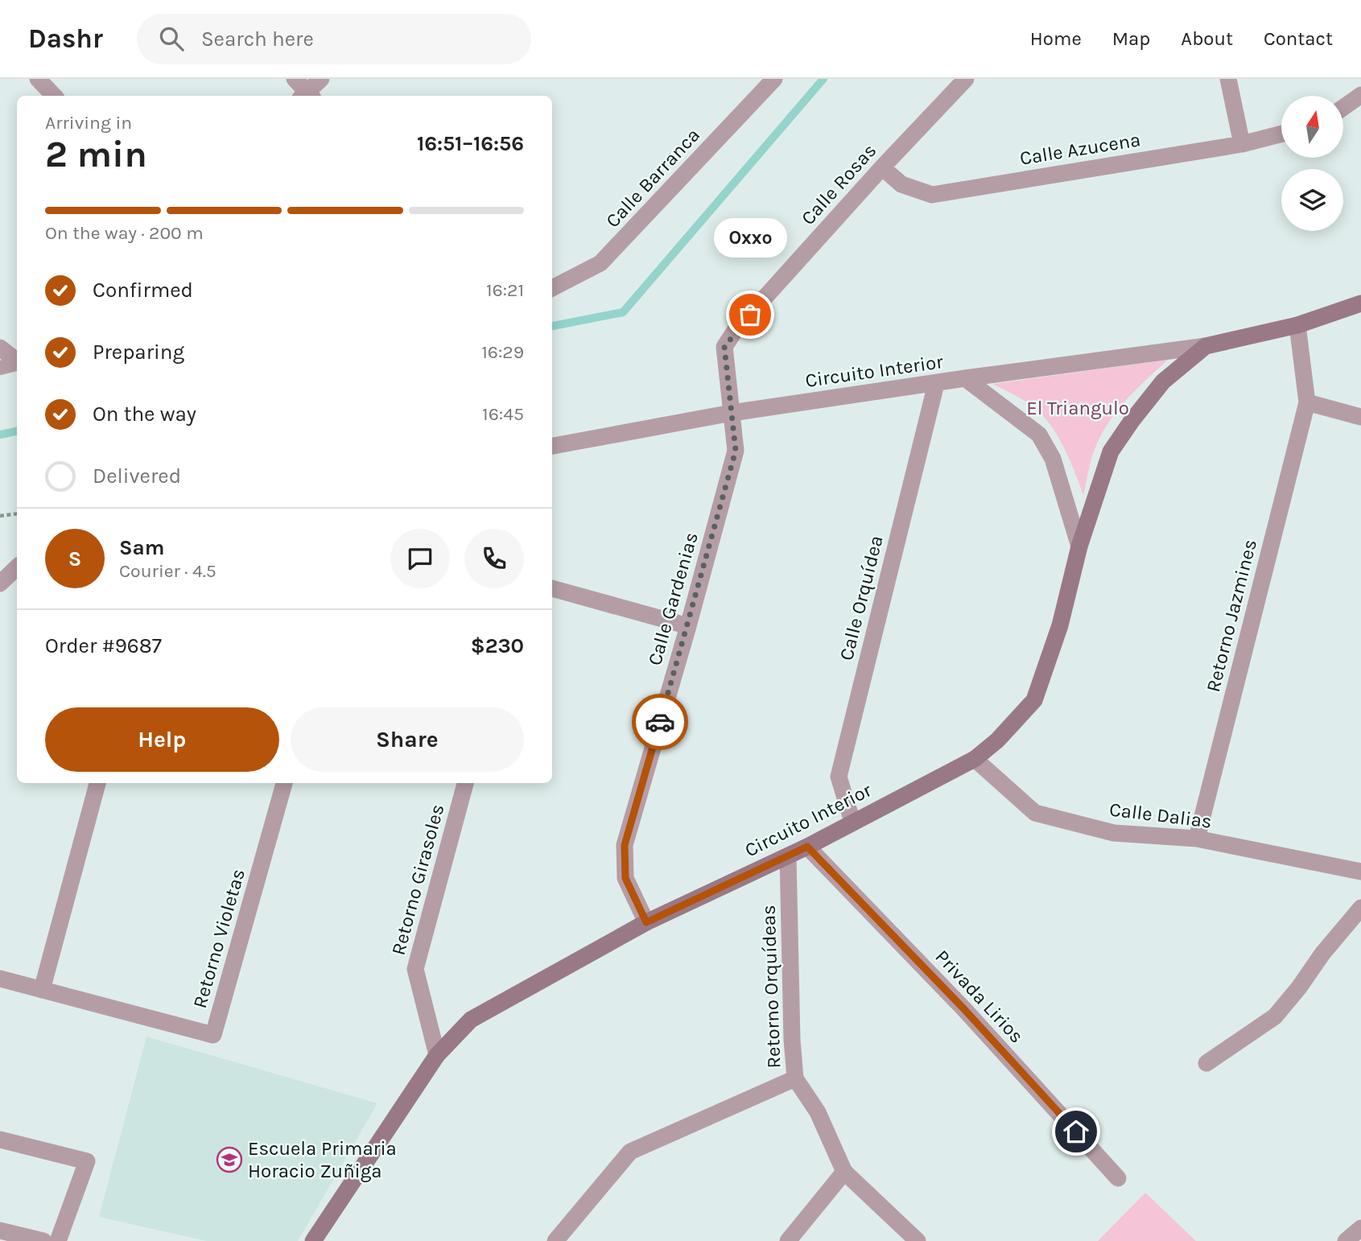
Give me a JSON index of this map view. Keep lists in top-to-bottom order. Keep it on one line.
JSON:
{"streets":{"main road":["Circuito Interior"],"street":["Calle Azucena","Calle Barranca","Calle Rosas","Calle Orquídea","Calle Gardenias","Retorno Jazmines","Calle Dalias","Retorno Girasoles","Retorno Violetas","Retorno Orquídeas","Privada Lirios"]},"crossings":[["Calle Azucena","Calle Rosas"],["Calle Rosas","Circuito Interior"],["Calle Rosas","Calle Gardenias"],["Circuito Interior","Calle Orquídea"],["Circuito Interior","Calle Gardenias"],["Circuito Interior","Retorno Jazmines"],["Circuito Interior","Calle Dalias"],["Circuito Interior","Retorno Girasoles"],["Circuito Interior","Retorno Orquídeas"],["Circuito Interior","Privada Lirios"],["Retorno Jazmines","Calle Dalias"]],"parks":["El Triangulo"],"places":{"other":["Oxxo"],"school or university":["Escuela Primaria Horacio Zuñiga"]},"north":"top","page":{"header":"Dashr","search":"Search here","nav":["Home","Map","About","Contact"],"heading":["2 min","Arriving in","16:51–16:56"],"panel":["Sam","Courier · 4.5","Order #9687","$230"],"bar":"On the way · 200 m","bubble":"Oxxo","list":[["Confirmed","16:21"],["Preparing","16:29"],["On the way","16:45"],"Delivered"],"round":"S","buttons":["Help","Share"]}}
